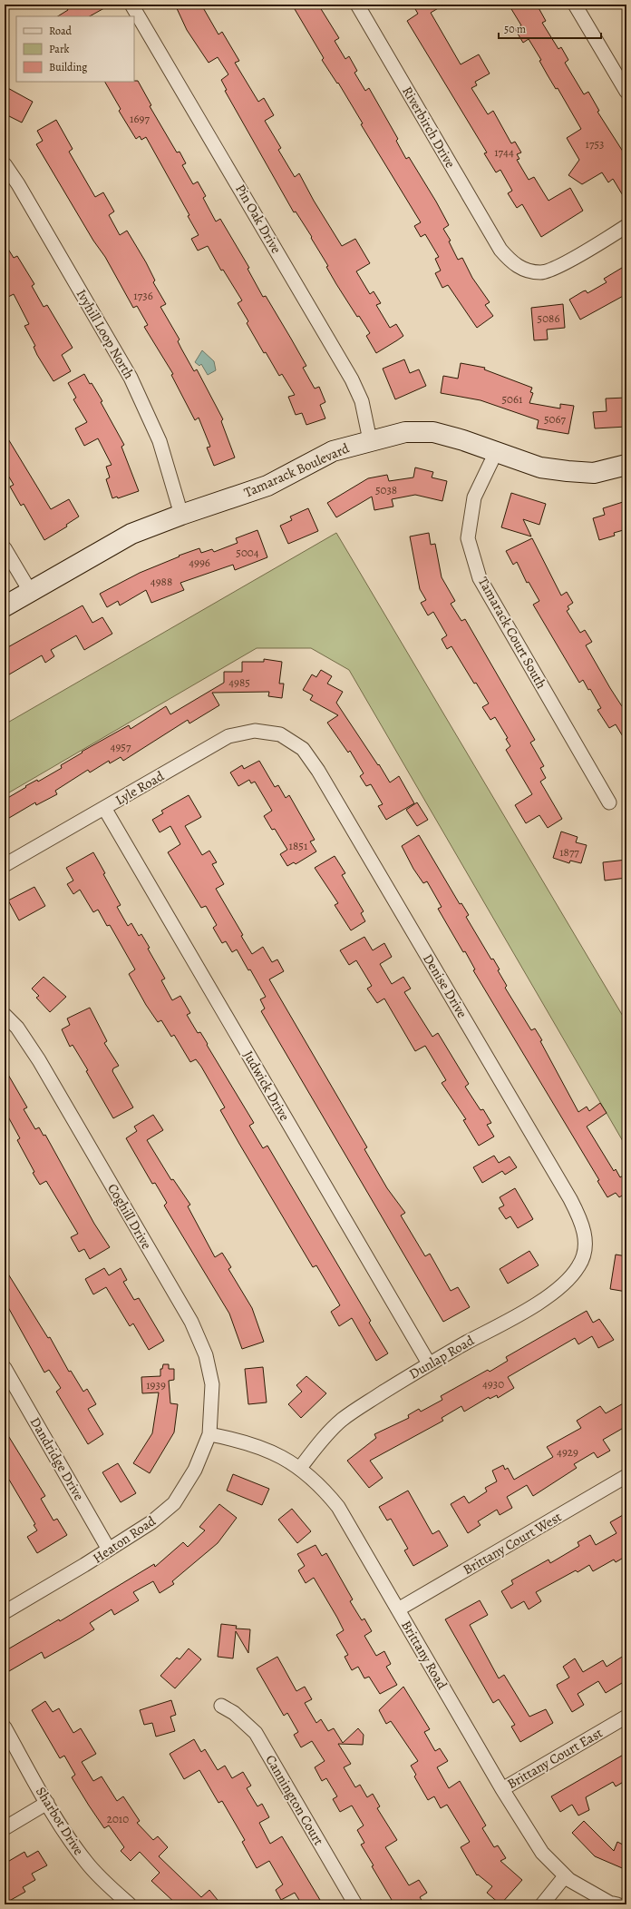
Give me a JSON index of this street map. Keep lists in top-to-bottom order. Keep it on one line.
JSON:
{"streets":{"street":["Riverbirch Drive","Pin Oak Drive","Ivyhill Loop North","Tamarack Boulevard","Tamarack Court South","Lyle Road","Denise Drive","Judwick Drive","Coghill Drive","Dunlap Road","Dandridge Drive","Heaton Road","Brittany Court West","Brittany Road","Brittany Court East","Cannington Court","Sharbot Drive"]},"crossings":[["Pin Oak Drive","Tamarack Boulevard"],["Ivyhill Loop North","Tamarack Boulevard"],["Tamarack Boulevard","Tamarack Court South"],["Lyle Road","Denise Drive"],["Lyle Road","Judwick Drive"],["Denise Drive","Dunlap Road"],["Judwick Drive","Dunlap Road"],["Coghill Drive","Heaton Road"],["Coghill Drive","Brittany Road"],["Dunlap Road","Brittany Road"],["Dandridge Drive","Heaton Road"],["Heaton Road","Brittany Road"],["Brittany Court West","Brittany Road"],["Brittany Road","Brittany Court East"]],"house_numbers":["1697","1753","1744","1736","5086","5061","5067","5038","5004","4996","4988","4985","4957","1851","1877","4930","1939","4929","2010"],"legend":["Road","Park","Building"],"scale_bar":"50 m"}
